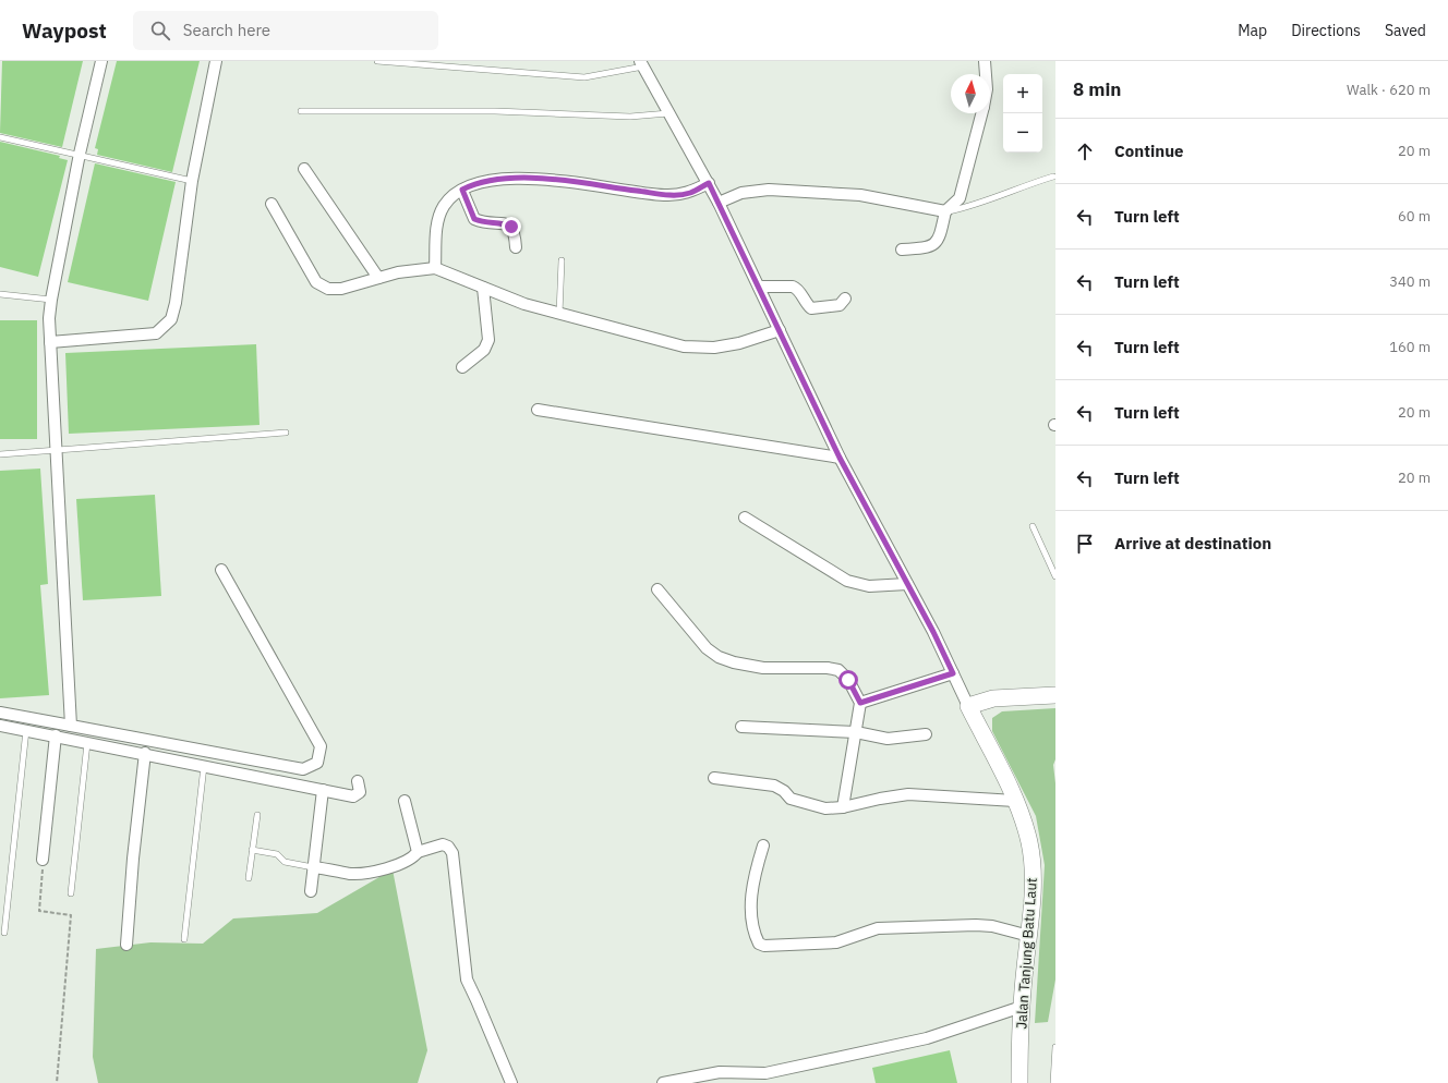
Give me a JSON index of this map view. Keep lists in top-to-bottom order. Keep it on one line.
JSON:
{"streets":{"street":["Jalan Tanjung Batu Laut"]},"north":"top","page":{"header":"Waypost","search":"Search here","nav":["Map","Directions","Saved"],"heading":["8 min","Walk · 620 m"],"map_buttons":["+","−"],"list":[["Continue","20 m"],["Turn left","60 m"],["Turn left","340 m"],["Turn left","160 m"],["Turn left","20 m"],["Turn left","20 m"],"Arrive at destination"]}}
